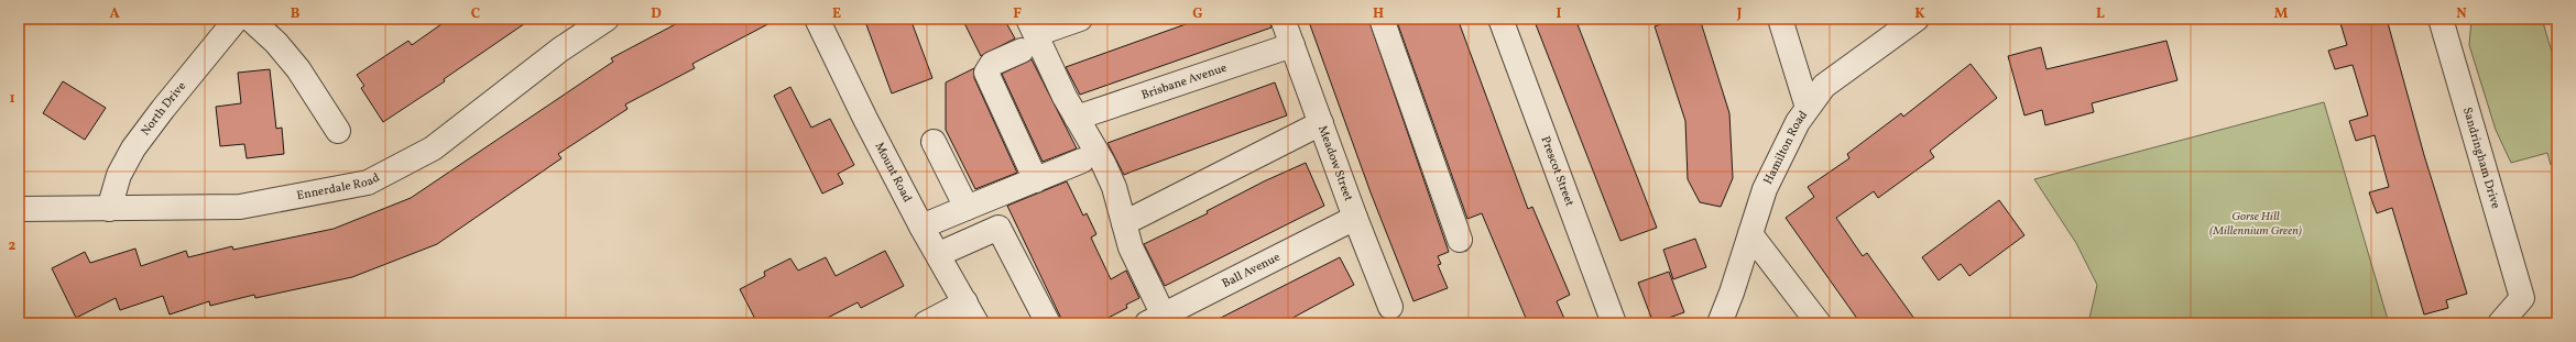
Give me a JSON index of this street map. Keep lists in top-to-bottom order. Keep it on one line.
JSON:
{"streets":{"street":["Brisbane Avenue","North Drive","Hamilton Road","Sandringham Drive","Meadow Street","Prescot Street","Mount Road","Ennerdale Road","Ball Avenue"]},"crossings":[["Brisbane Avenue","Meadow Street"],["North Drive","Ennerdale Road"],["Meadow Street","Ball Avenue"]],"parks":["Gorse Hill (Millennium Green)"],"grid":{"columns":["A","B","C","D","E","F","G","H","I","J","K","L","M","N"],"rows":["1","2"]}}
